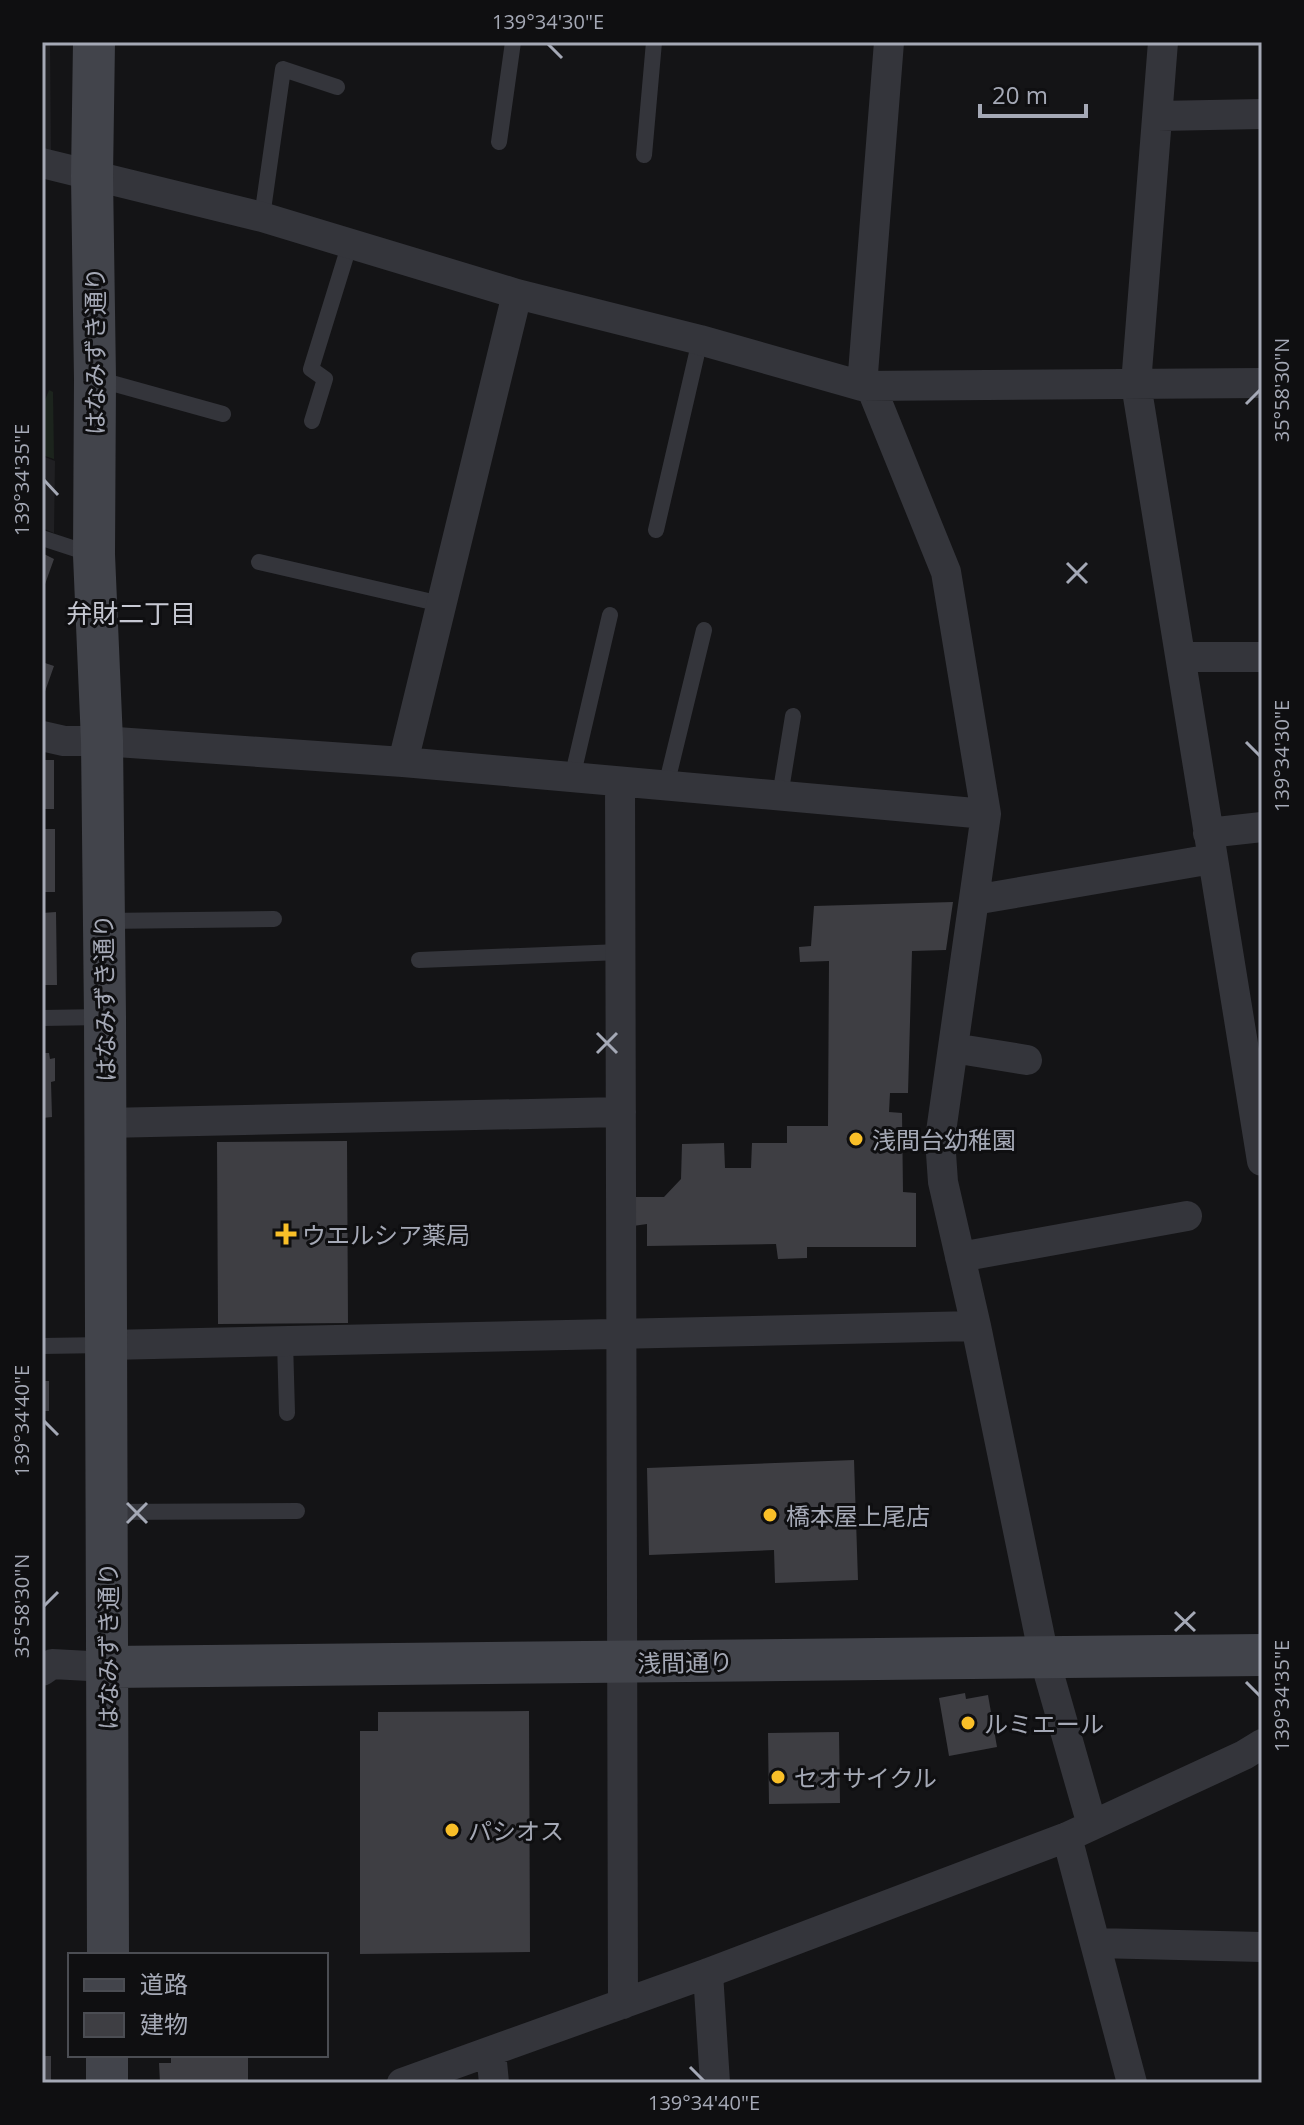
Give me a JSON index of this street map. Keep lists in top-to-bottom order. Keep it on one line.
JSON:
{"streets":{"street":["はなみずき通り","浅間通り"]},"crossings":[["はなみずき通り","浅間通り"]],"districts":["弁財二丁目"],"places":{"other":["浅間台幼稚園","橋本屋上尾店","ルミエール","セオサイクル","パシオス"],"health":["ウエルシア薬局"]},"legend":["道路","建物"],"scale_bar":"20 m","coordinates":["139°34'30\"E","35°58'30\"N","139°34'35\"E","139°34'40\"E"]}
